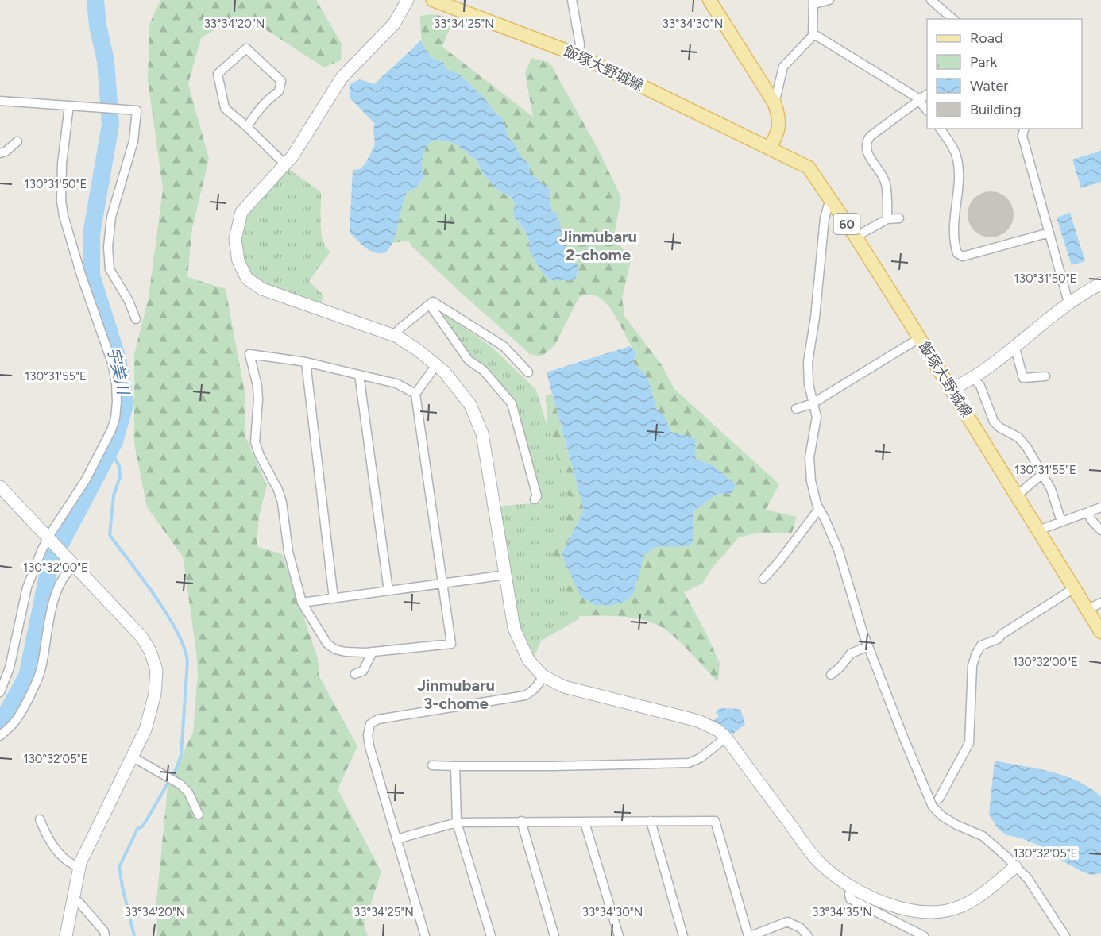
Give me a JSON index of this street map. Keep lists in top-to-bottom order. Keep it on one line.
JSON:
{"streets":{"main road":["飯塚大野城線","60"]},"districts":["Jinmubaru 2-chome","Jinmubaru 3-chome"],"water":["宇美川"],"legend":["Road","Park","Water","Building"],"coordinates":["33°34'20\"N","33°34'25\"N","33°34'30\"N","130°31'50\"E","130°31'55\"E","130°32'00\"E","130°32'05\"E","33°34'35\"N"]}
